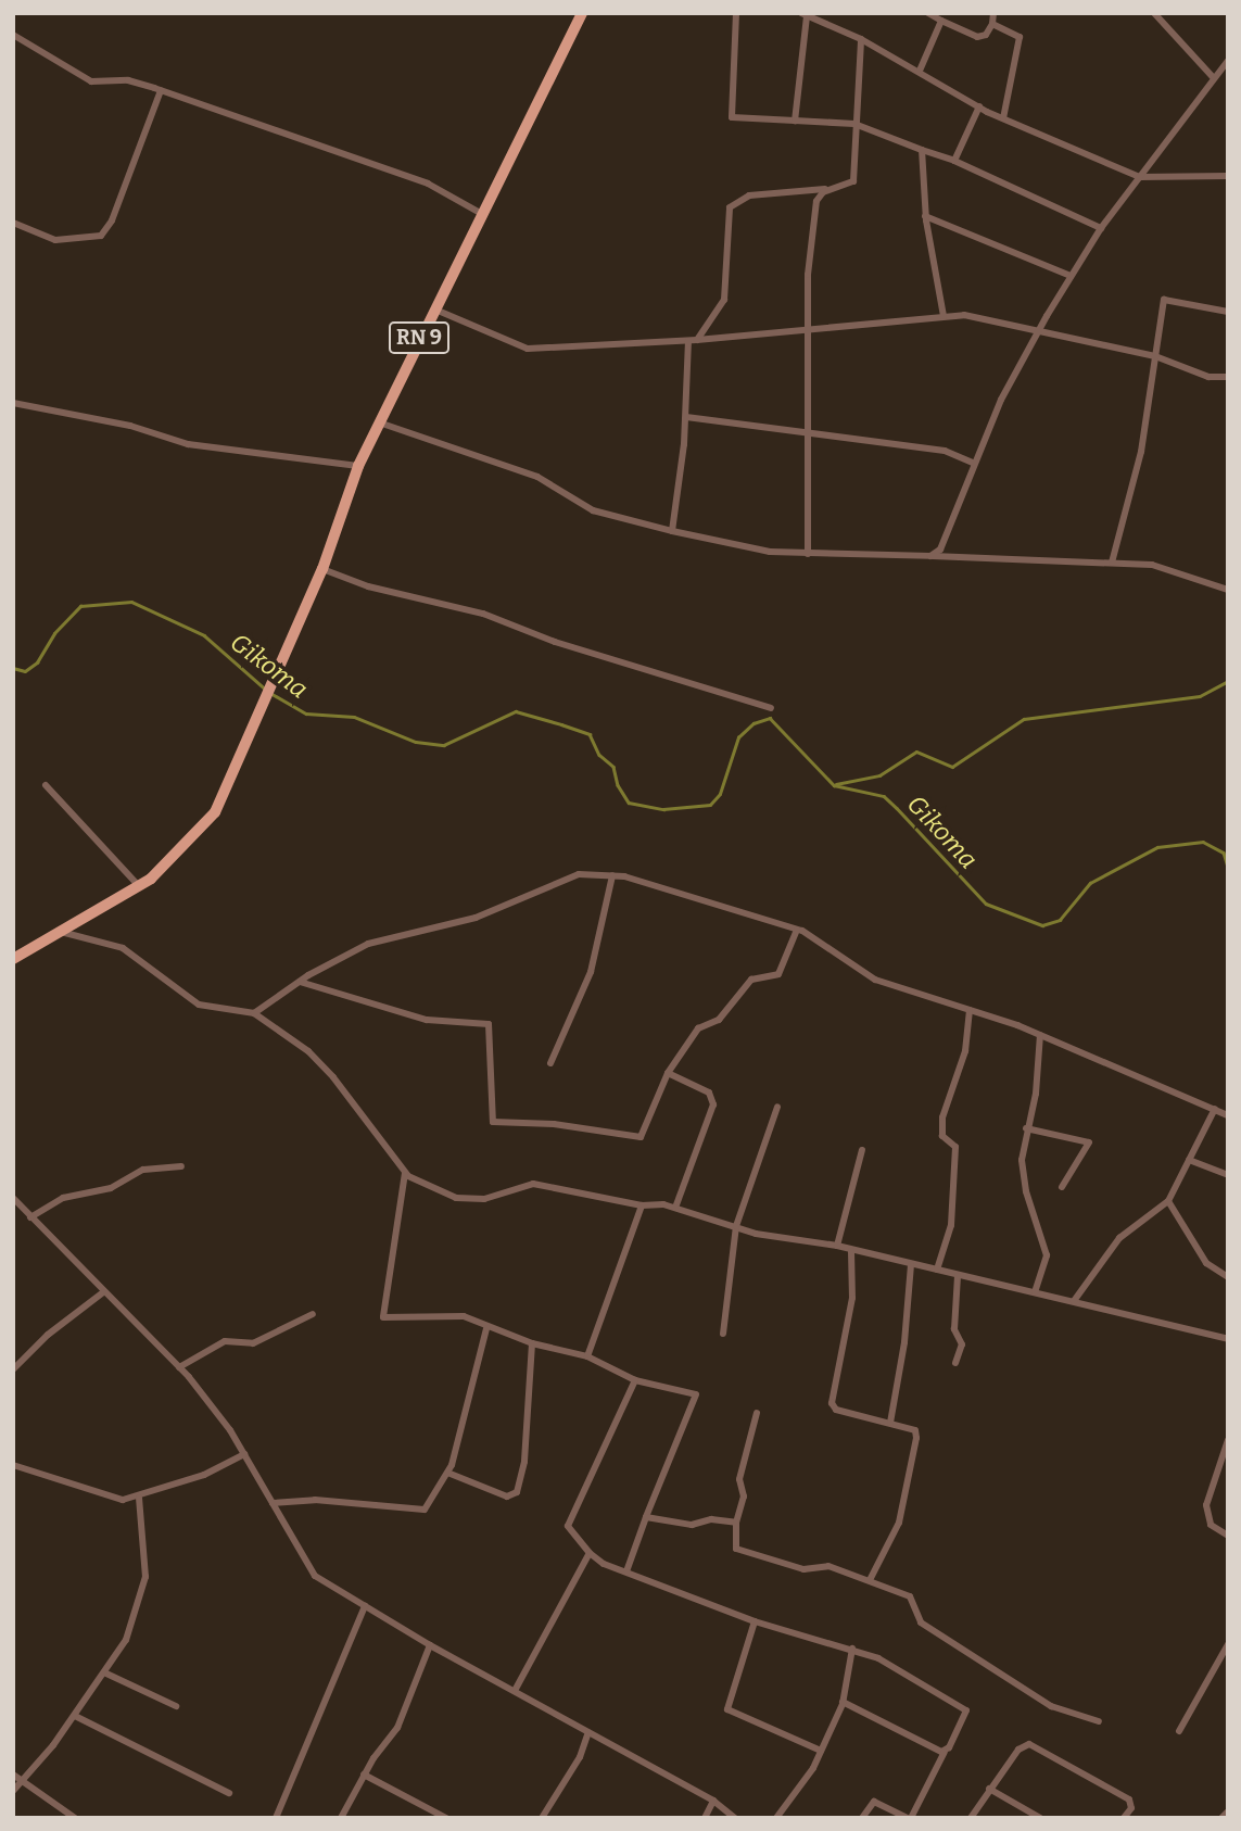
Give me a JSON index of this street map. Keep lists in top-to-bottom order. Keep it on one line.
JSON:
{"streets":{"main road":["RN 9"]},"water":["Gikoma"]}
